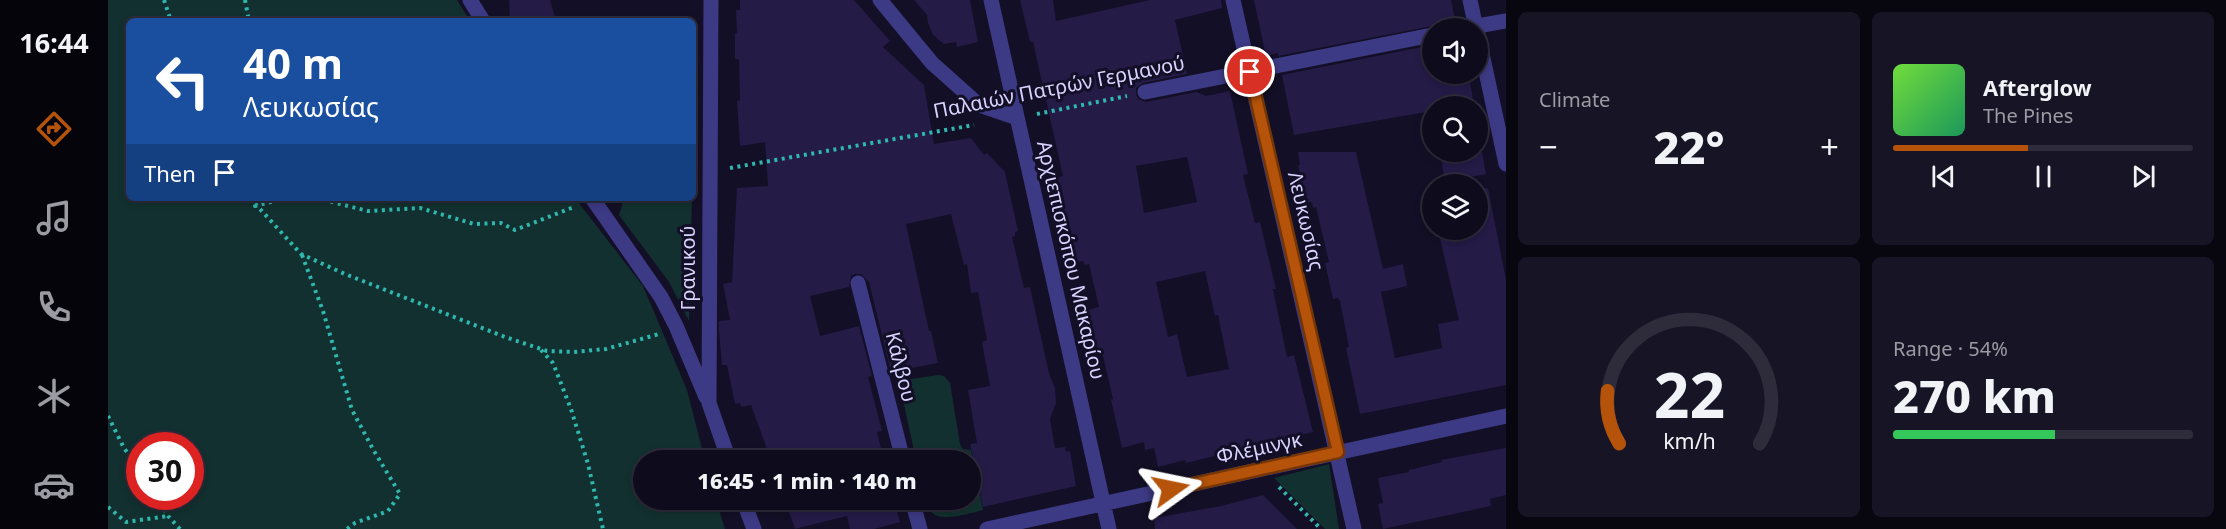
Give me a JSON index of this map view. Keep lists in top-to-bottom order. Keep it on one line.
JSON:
{"streets":{"street":["Παλαιών Πατρών Γερμανού","Λευκωσίας","Αρχιεπισκόπου Μακαρίου","Γρανικού","Κάλβου","Φλέμινγκ"]},"crossings":[["Παλαιών Πατρών Γερμανού","Λευκωσίας"],["Παλαιών Πατρών Γερμανού","Αρχιεπισκόπου Μακαρίου"],["Παλαιών Πατρών Γερμανού","Γρανικού"],["Λευκωσίας","Φλέμινγκ"],["Αρχιεπισκόπου Μακαρίου","Φλέμινγκ"]],"page":{"tabs":"16:44","tile":["Climate",["Range · 54%","270 km"]],"turn":["40 m","Λευκωσίας"],"song":["Afterglow","The Pines"],"heat":["−","22°","+"],"then":"Then","limit":"30","trip":"16:45 · 1 min · 140 m","gauge":["22","km/h"]}}
